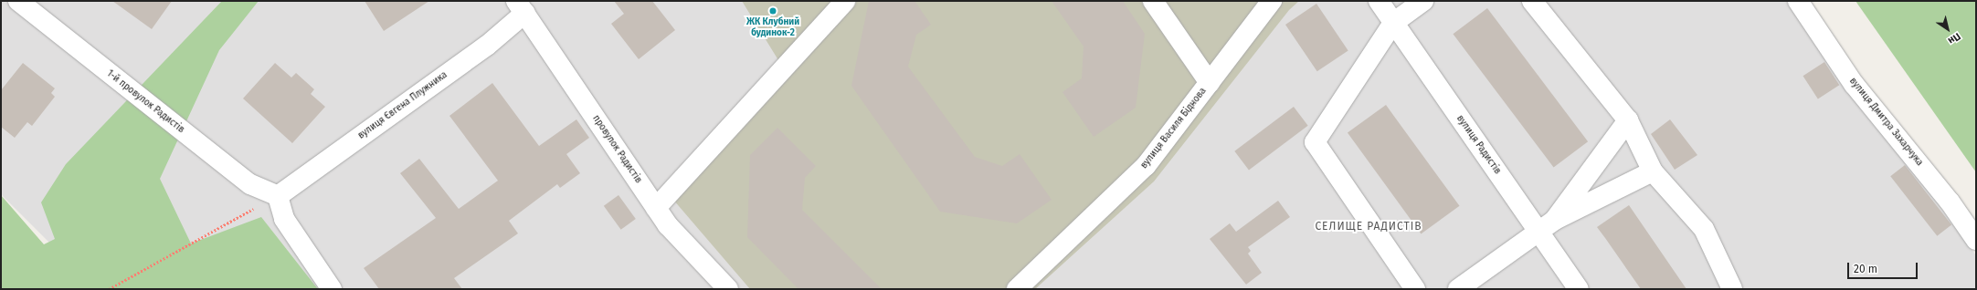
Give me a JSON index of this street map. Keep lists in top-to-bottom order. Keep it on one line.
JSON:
{"streets":{"street":["1-й провулок Радистів","вулиця Євгена Плужника","вулиця Дмитра Захарчука","вулиця Василя Біднова","вулиця Радистів","провулок Радистів"]},"crossings":[["1-й провулок Радистів","вулиця Євгена Плужника"],["вулиця Євгена Плужника","провулок Радистів"]],"districts":["СЕЛИЩЕ РАДИСТІВ"],"places":["ЖК Клубний будинок-2"],"scale_bar":"20 m","north":"bottom right"}
